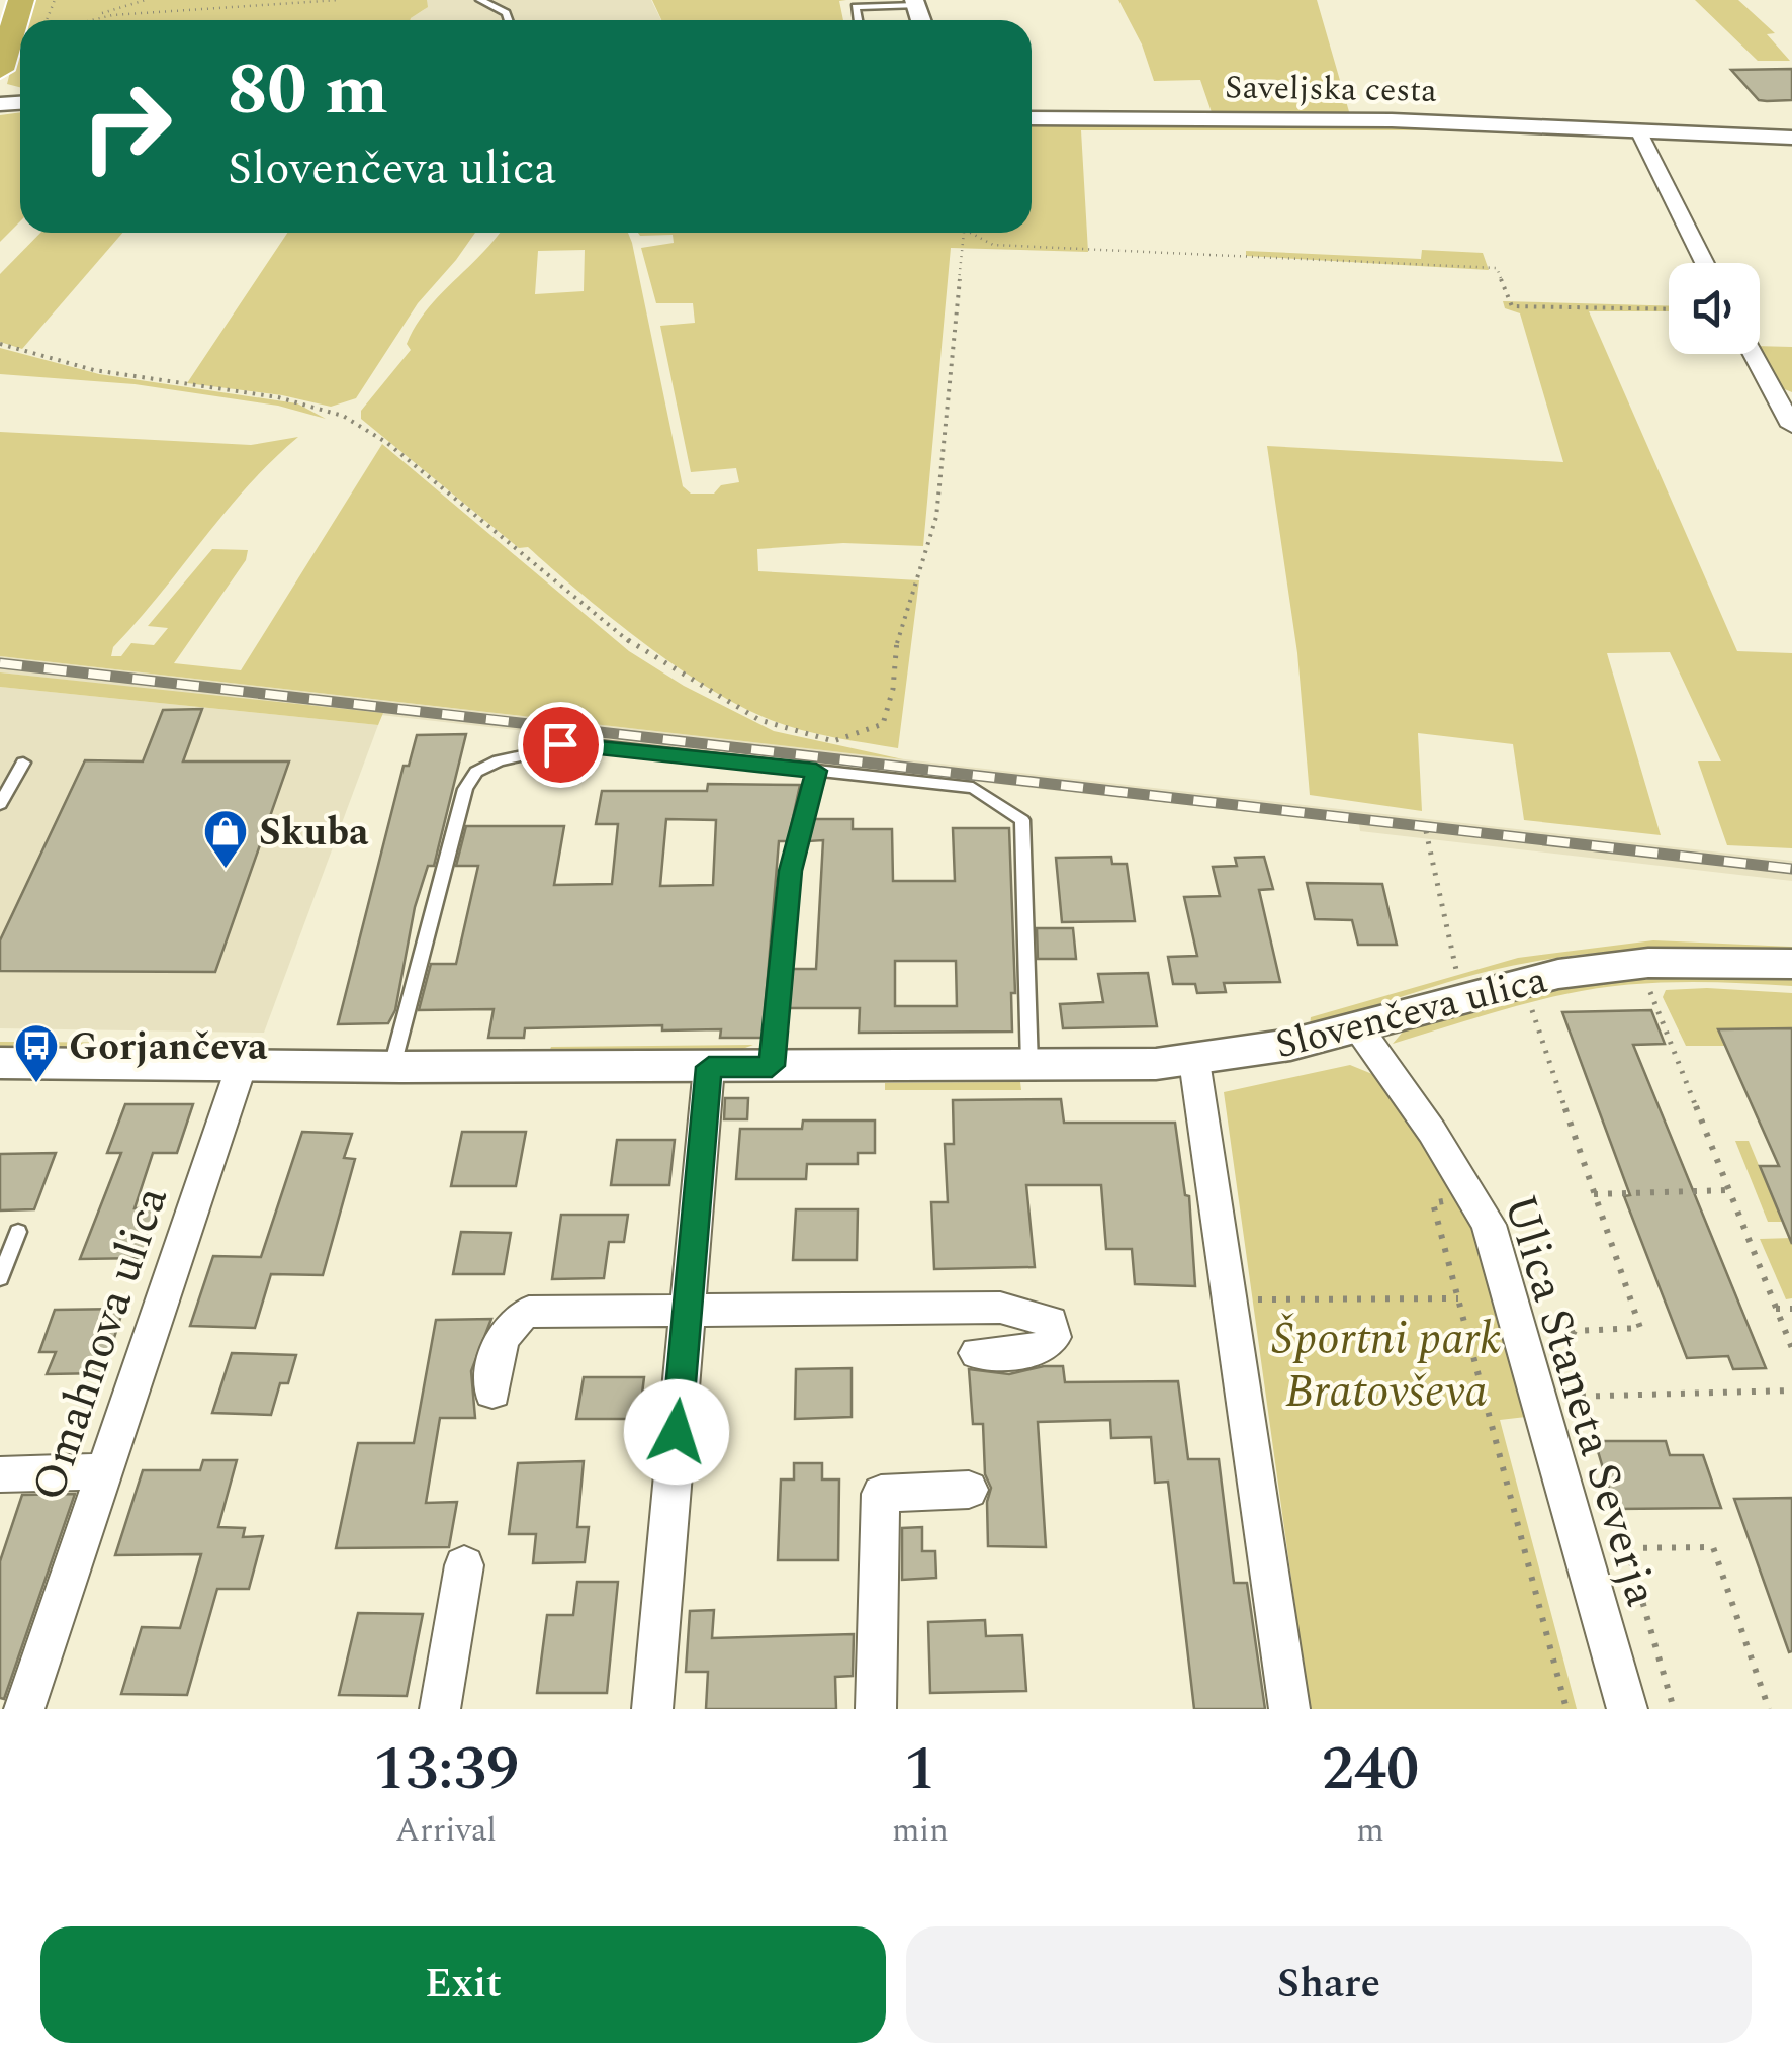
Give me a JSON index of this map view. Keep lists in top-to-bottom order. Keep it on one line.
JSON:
{"streets":{"street":["Saveljska cesta","Slovenčeva ulica","Omahnova ulica","Ulica Staneta Severja"]},"crossings":[["Slovenčeva ulica","Omahnova ulica"],["Slovenčeva ulica","Ulica Staneta Severja"]],"parks":["Športni park Bratovševa"],"places":{"shop":["Skuba"],"bus stop":["Gorjančeva"]},"page":{"turn":["80 m","Slovenčeva ulica"],"eta":["13:39","Arrival","1","min","240","m"],"buttons":["Exit","Share"]}}
